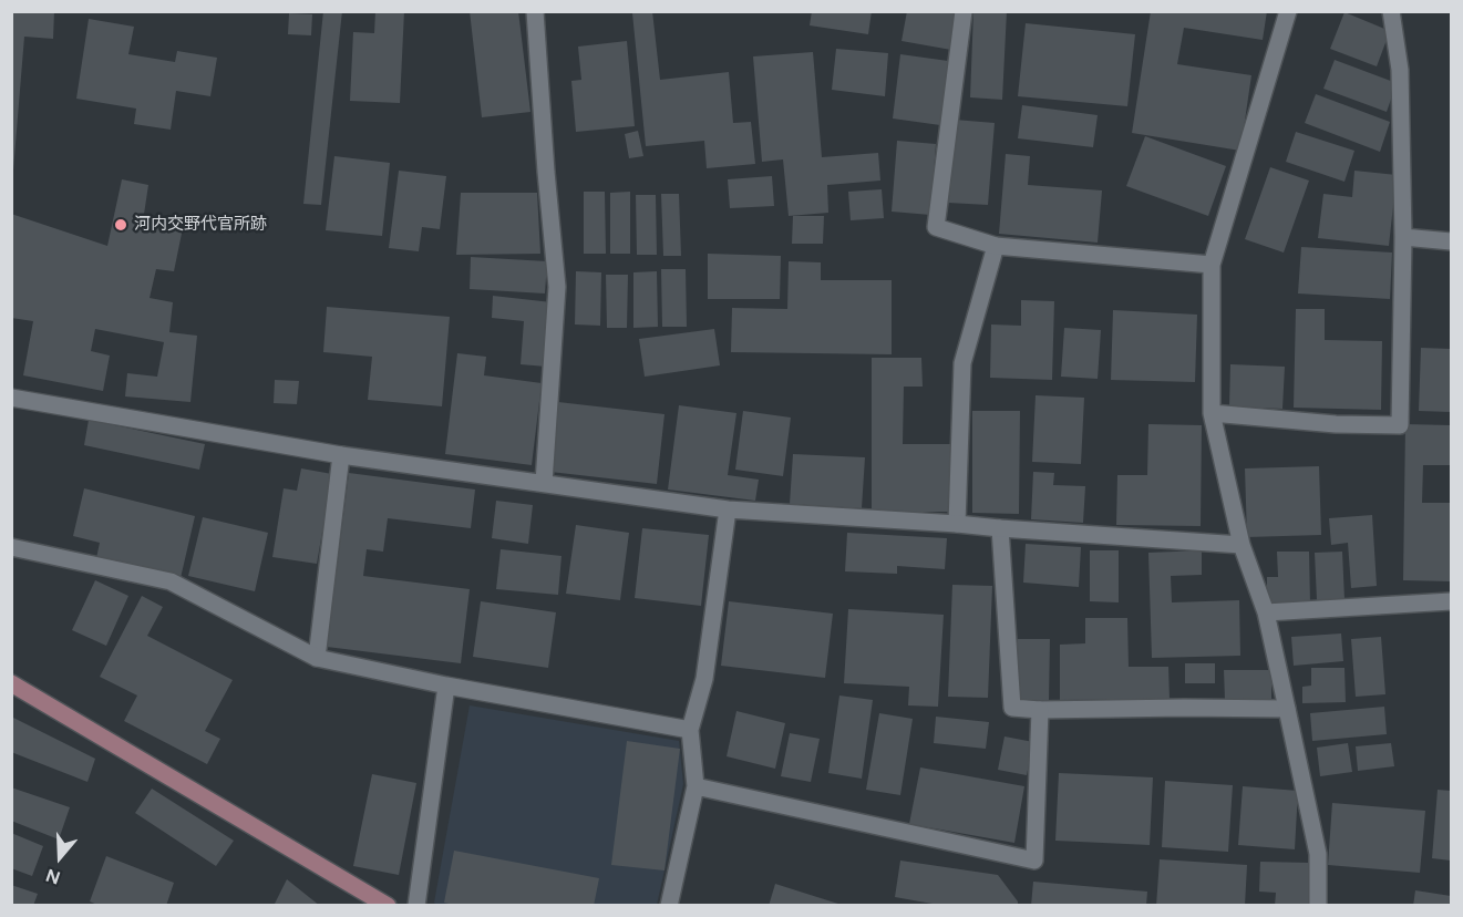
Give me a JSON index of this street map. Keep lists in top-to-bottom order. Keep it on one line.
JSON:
{"places":["河内交野代官所跡"],"north":"bottom"}
